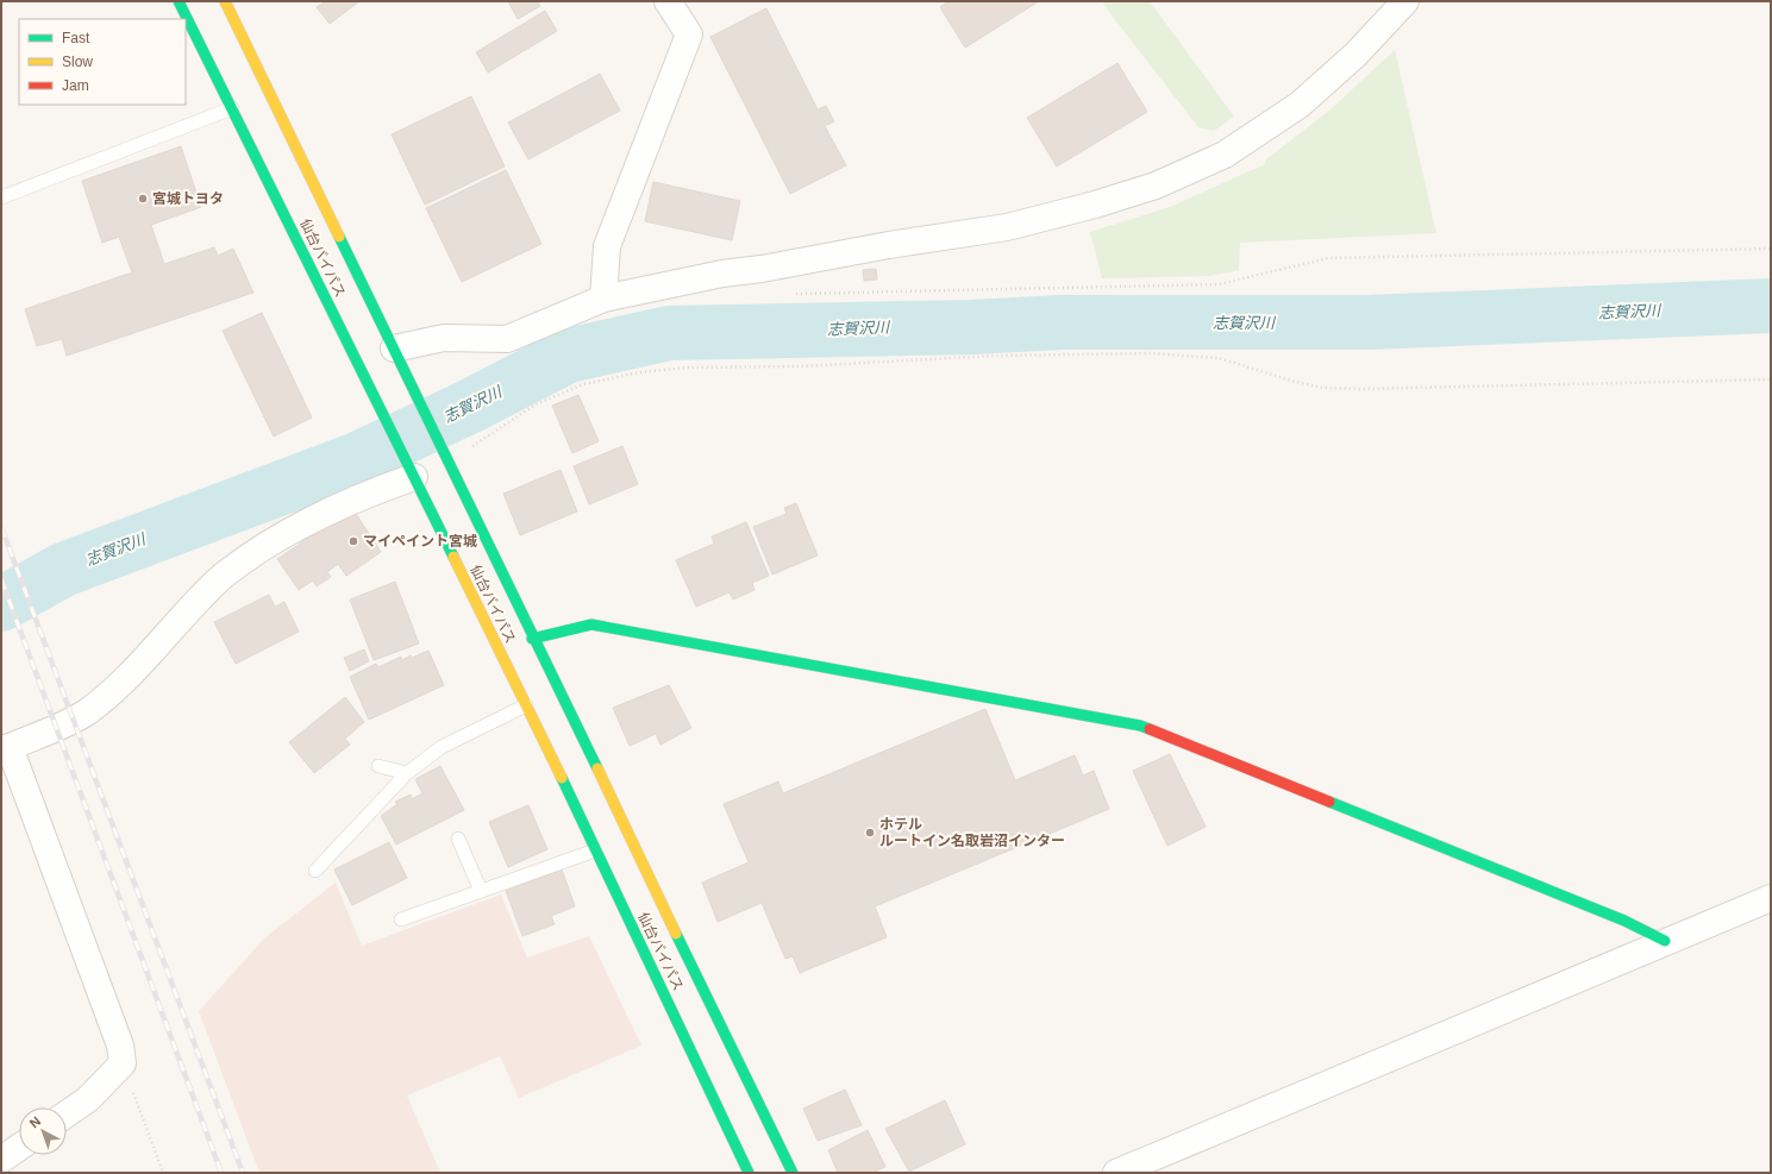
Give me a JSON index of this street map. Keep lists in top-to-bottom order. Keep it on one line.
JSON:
{"streets":{"main road":["仙台バイパス"]},"water":["志賀沢川"],"places":["宮城トヨタ","マイペイント宮城","ホテル ルートイン名取岩沼インター"],"legend":["Fast","Slow","Jam"],"north":"top left"}
